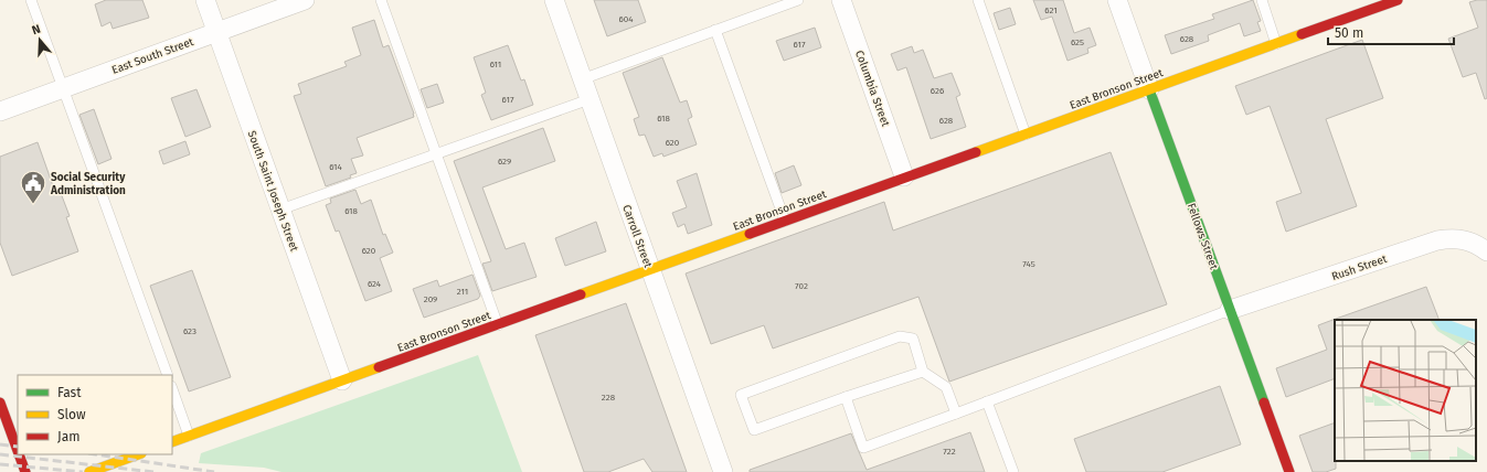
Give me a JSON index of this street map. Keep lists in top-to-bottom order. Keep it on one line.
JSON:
{"streets":{"street":["East South Street","Columbia Street","East Bronson Street","South Saint Joseph Street","Carroll Street","Fellows Street","Rush Street"]},"crossings":[["East South Street","South Saint Joseph Street"],["Columbia Street","East Bronson Street"],["East Bronson Street","South Saint Joseph Street"],["East Bronson Street","Carroll Street"],["East Bronson Street","Fellows Street"],["Fellows Street","Rush Street"]],"places":{"public building":["Social Security Administration"]},"house_numbers":["621","604","628","625","617","611","626","617","618","628","620","629","614","618","620","745","624","702","211","209","623","228","722"],"legend":["Fast","Slow","Jam"],"scale_bar":"50 m","north":"top"}
